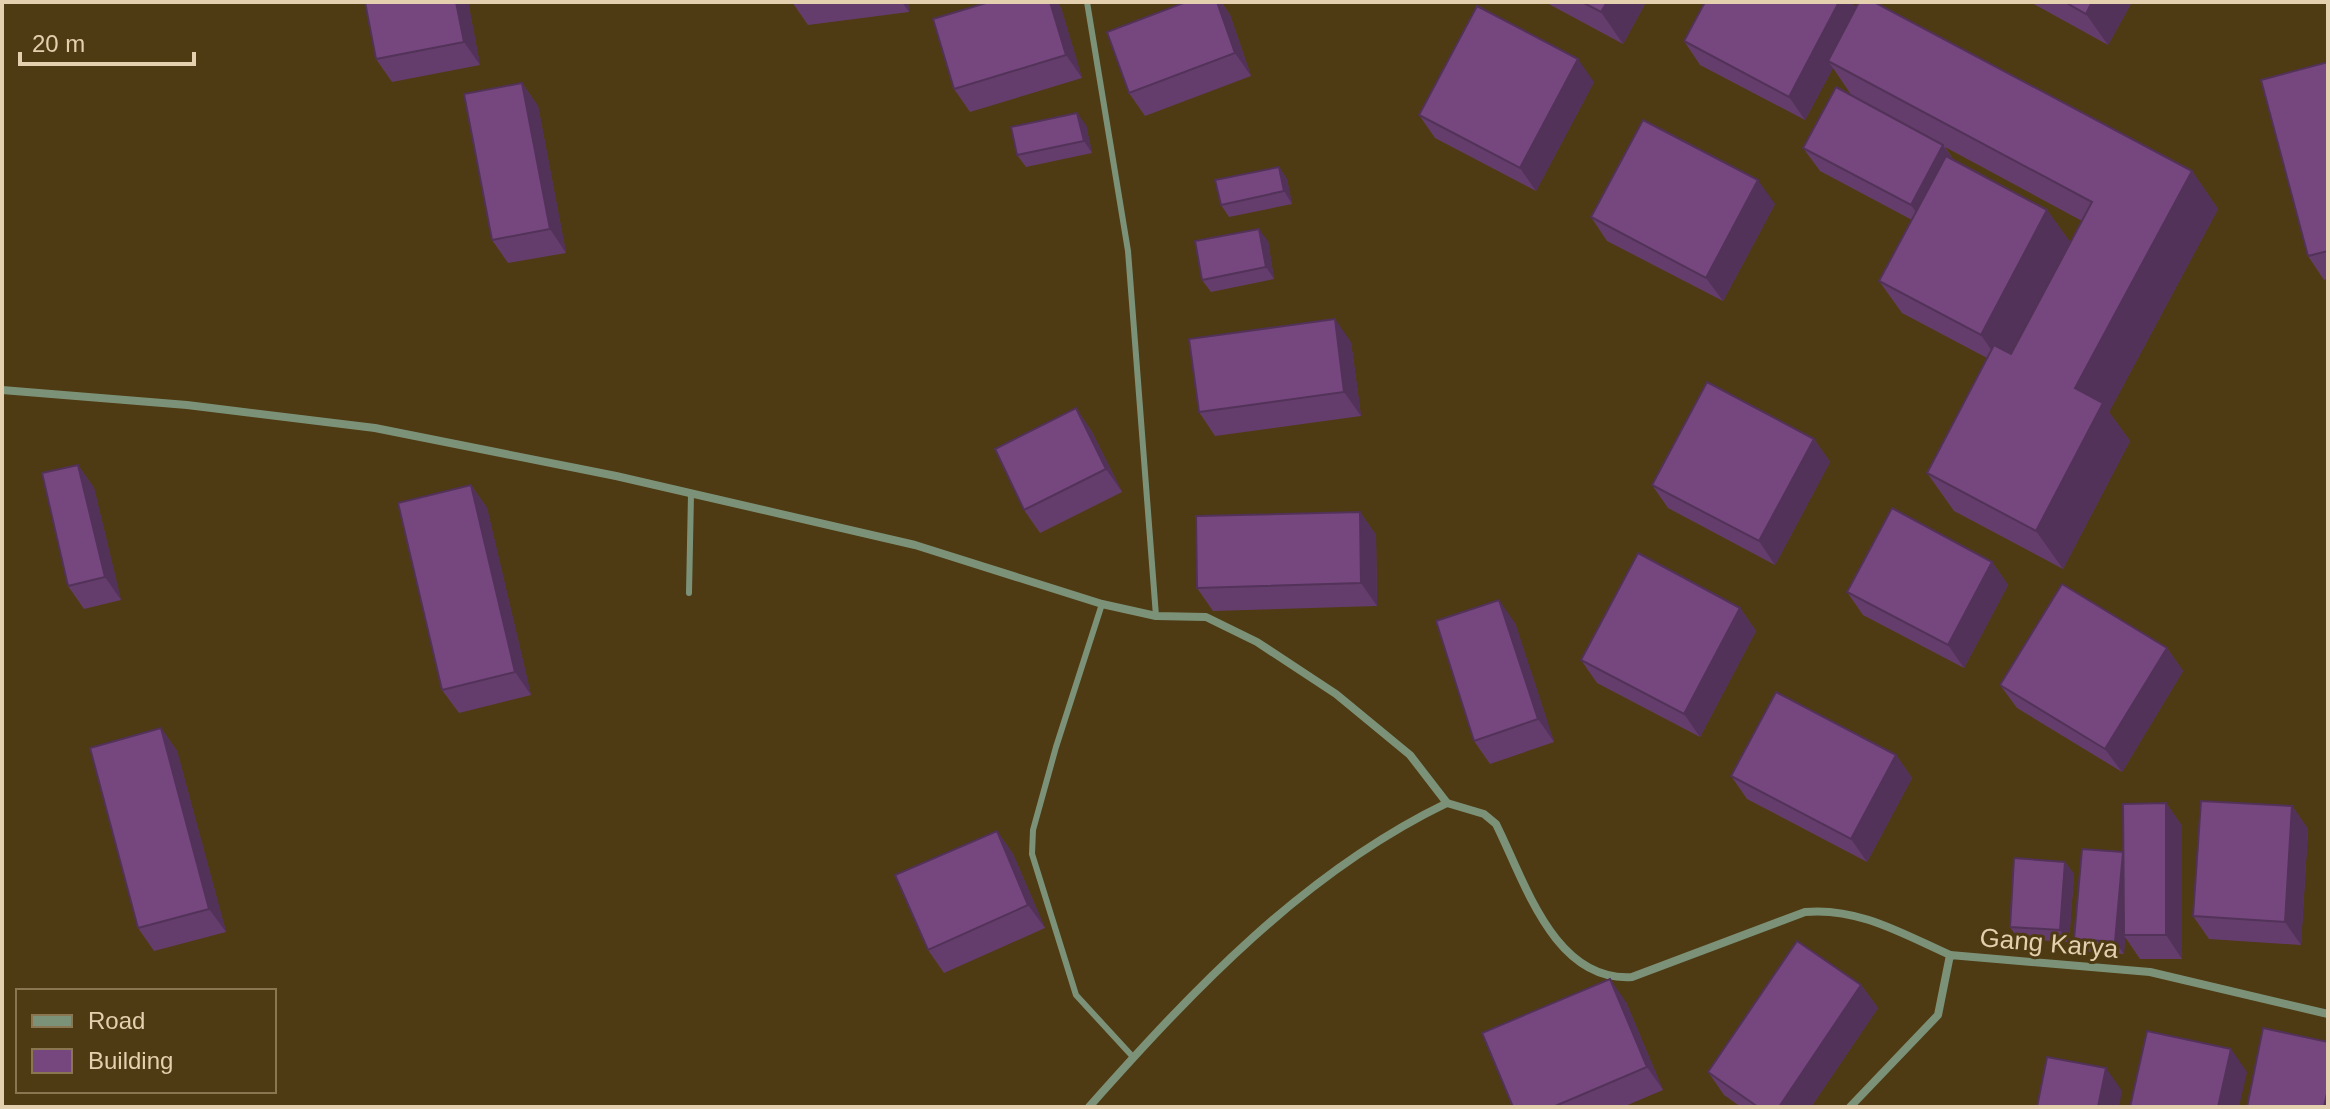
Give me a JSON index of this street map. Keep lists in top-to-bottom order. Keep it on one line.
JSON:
{"streets":{"street":["Gang Karya"]},"legend":["Road","Building"],"scale_bar":"20 m"}
